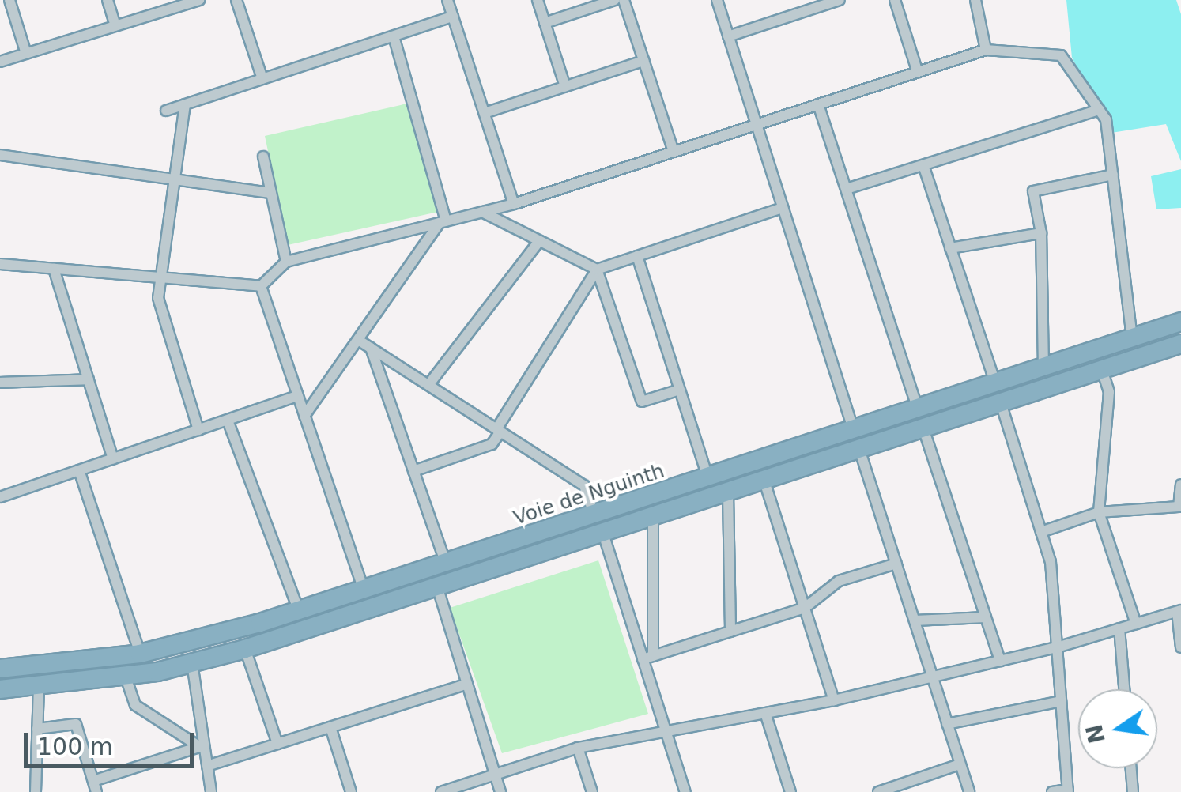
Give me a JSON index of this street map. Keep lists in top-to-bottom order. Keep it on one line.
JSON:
{"streets":{"highway":["Voie de Nguinth"]},"scale_bar":"100 m","north":"left"}
